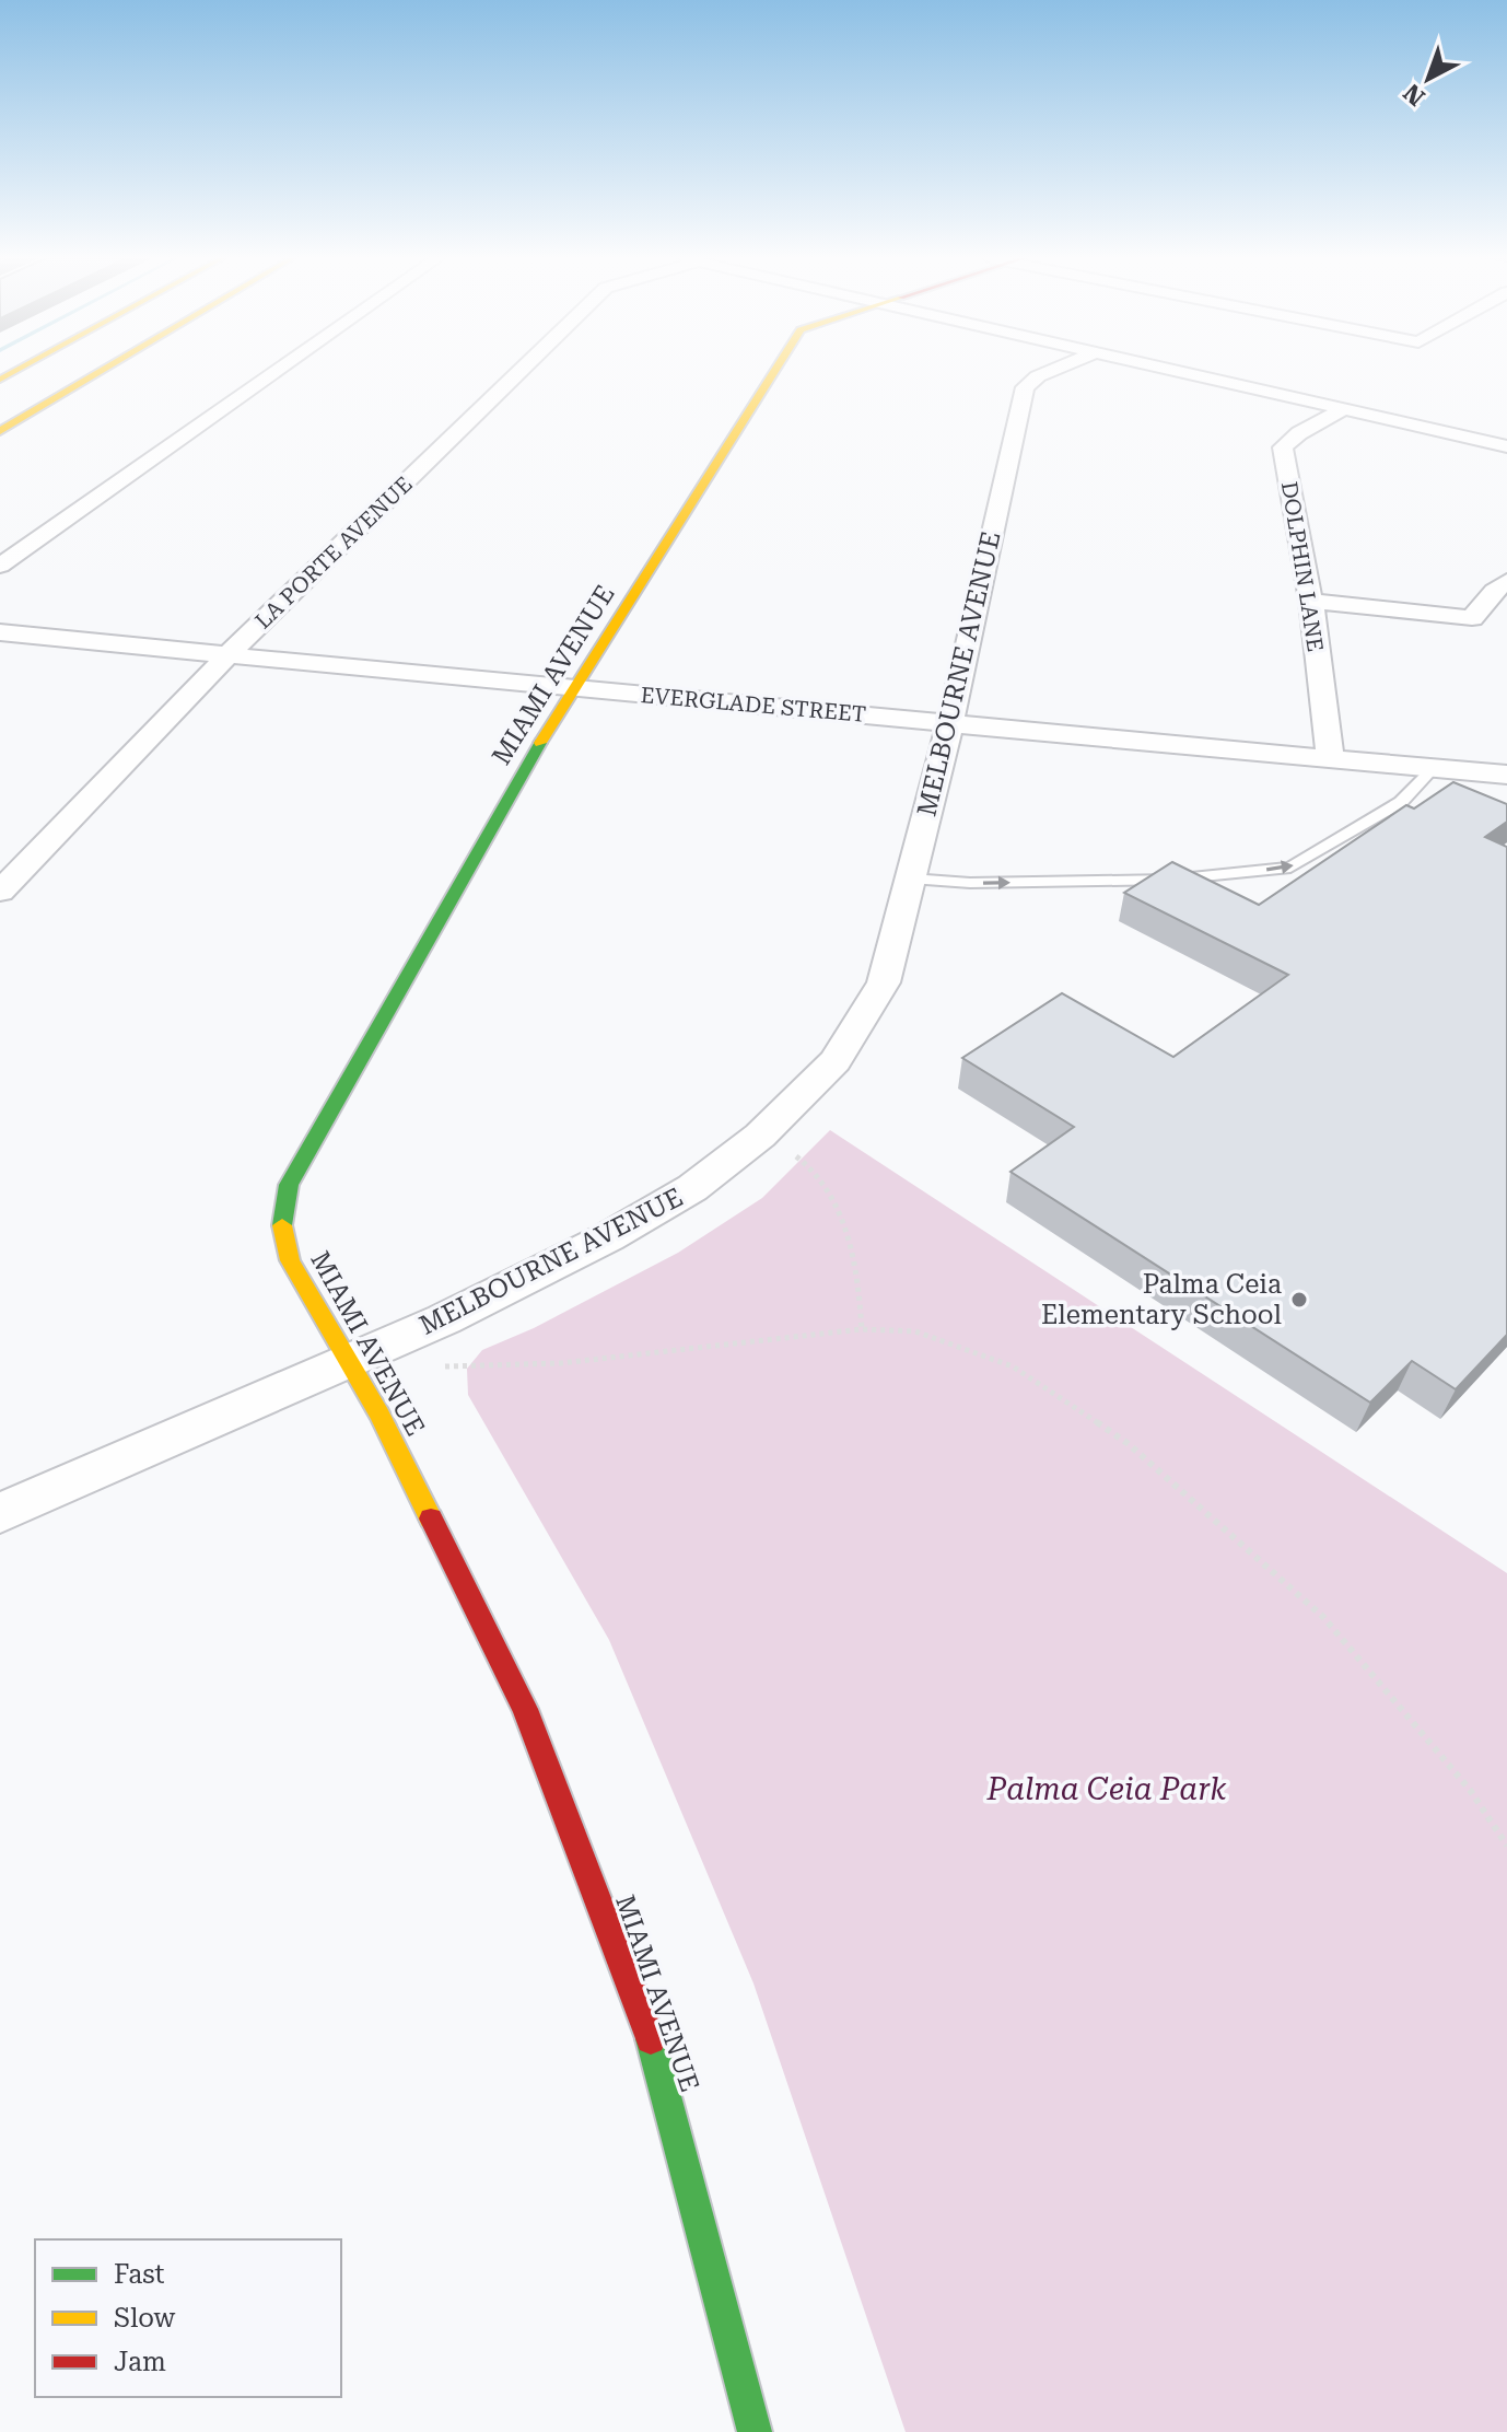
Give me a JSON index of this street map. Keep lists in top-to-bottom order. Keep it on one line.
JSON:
{"streets":{"main road":["MIAMI AVENUE"],"street":["LA PORTE AVENUE","DOLPHIN LANE","MELBOURNE AVENUE","EVERGLADE STREET"]},"crossings":[["LA PORTE AVENUE","EVERGLADE STREET"],["DOLPHIN LANE","EVERGLADE STREET"],["MELBOURNE AVENUE","MIAMI AVENUE"],["MELBOURNE AVENUE","EVERGLADE STREET"],["MIAMI AVENUE","EVERGLADE STREET"]],"parks":["Palma Ceia Park"],"places":["Palma Ceia Elementary School"],"legend":["Fast","Slow","Jam"],"north":"bottom left"}
